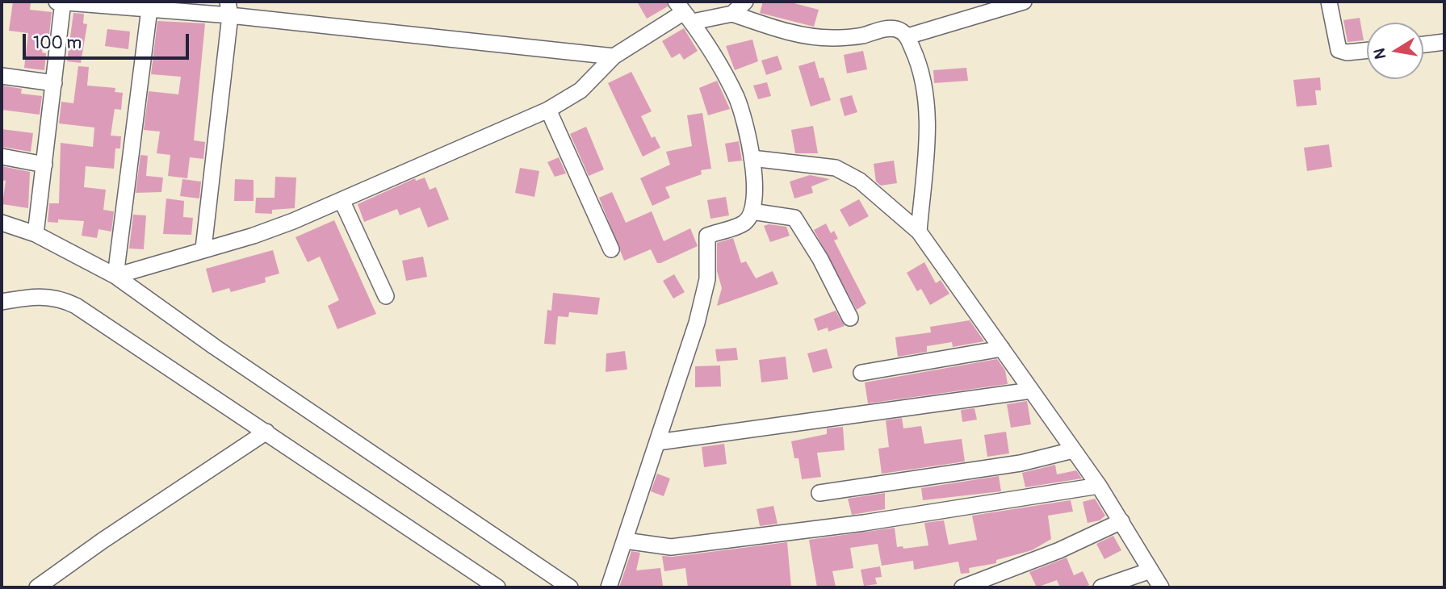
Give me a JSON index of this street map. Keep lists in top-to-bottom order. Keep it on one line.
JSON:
{"scale_bar":"100 m","north":"left"}
